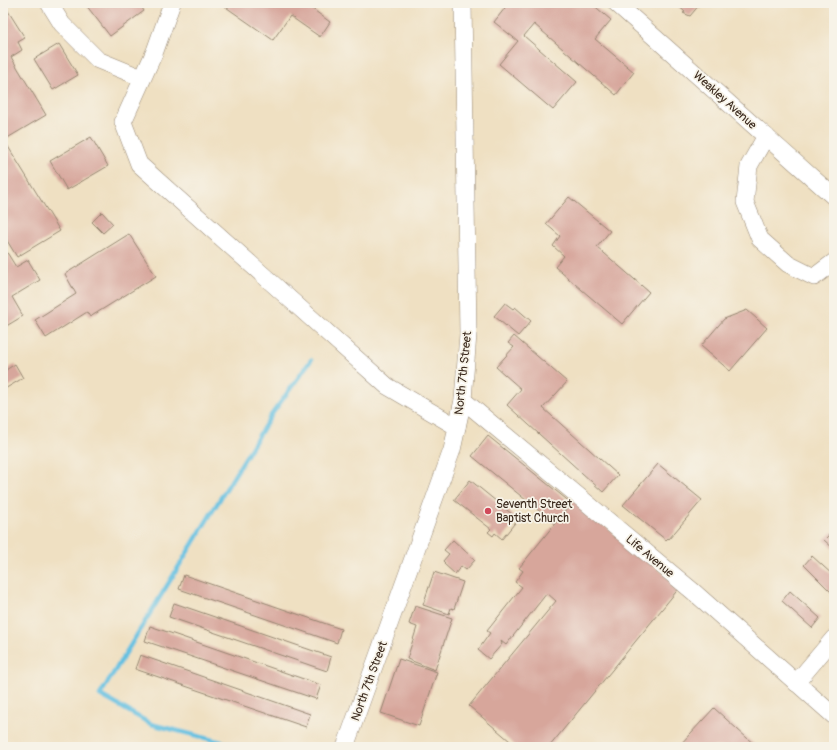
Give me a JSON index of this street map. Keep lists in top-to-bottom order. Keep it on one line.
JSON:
{"streets":{"street":["Weakley Avenue","North 7th Street","Life Avenue"]},"crossings":[["North 7th Street","Life Avenue"]],"places":["Seventh Street Baptist Church"]}
